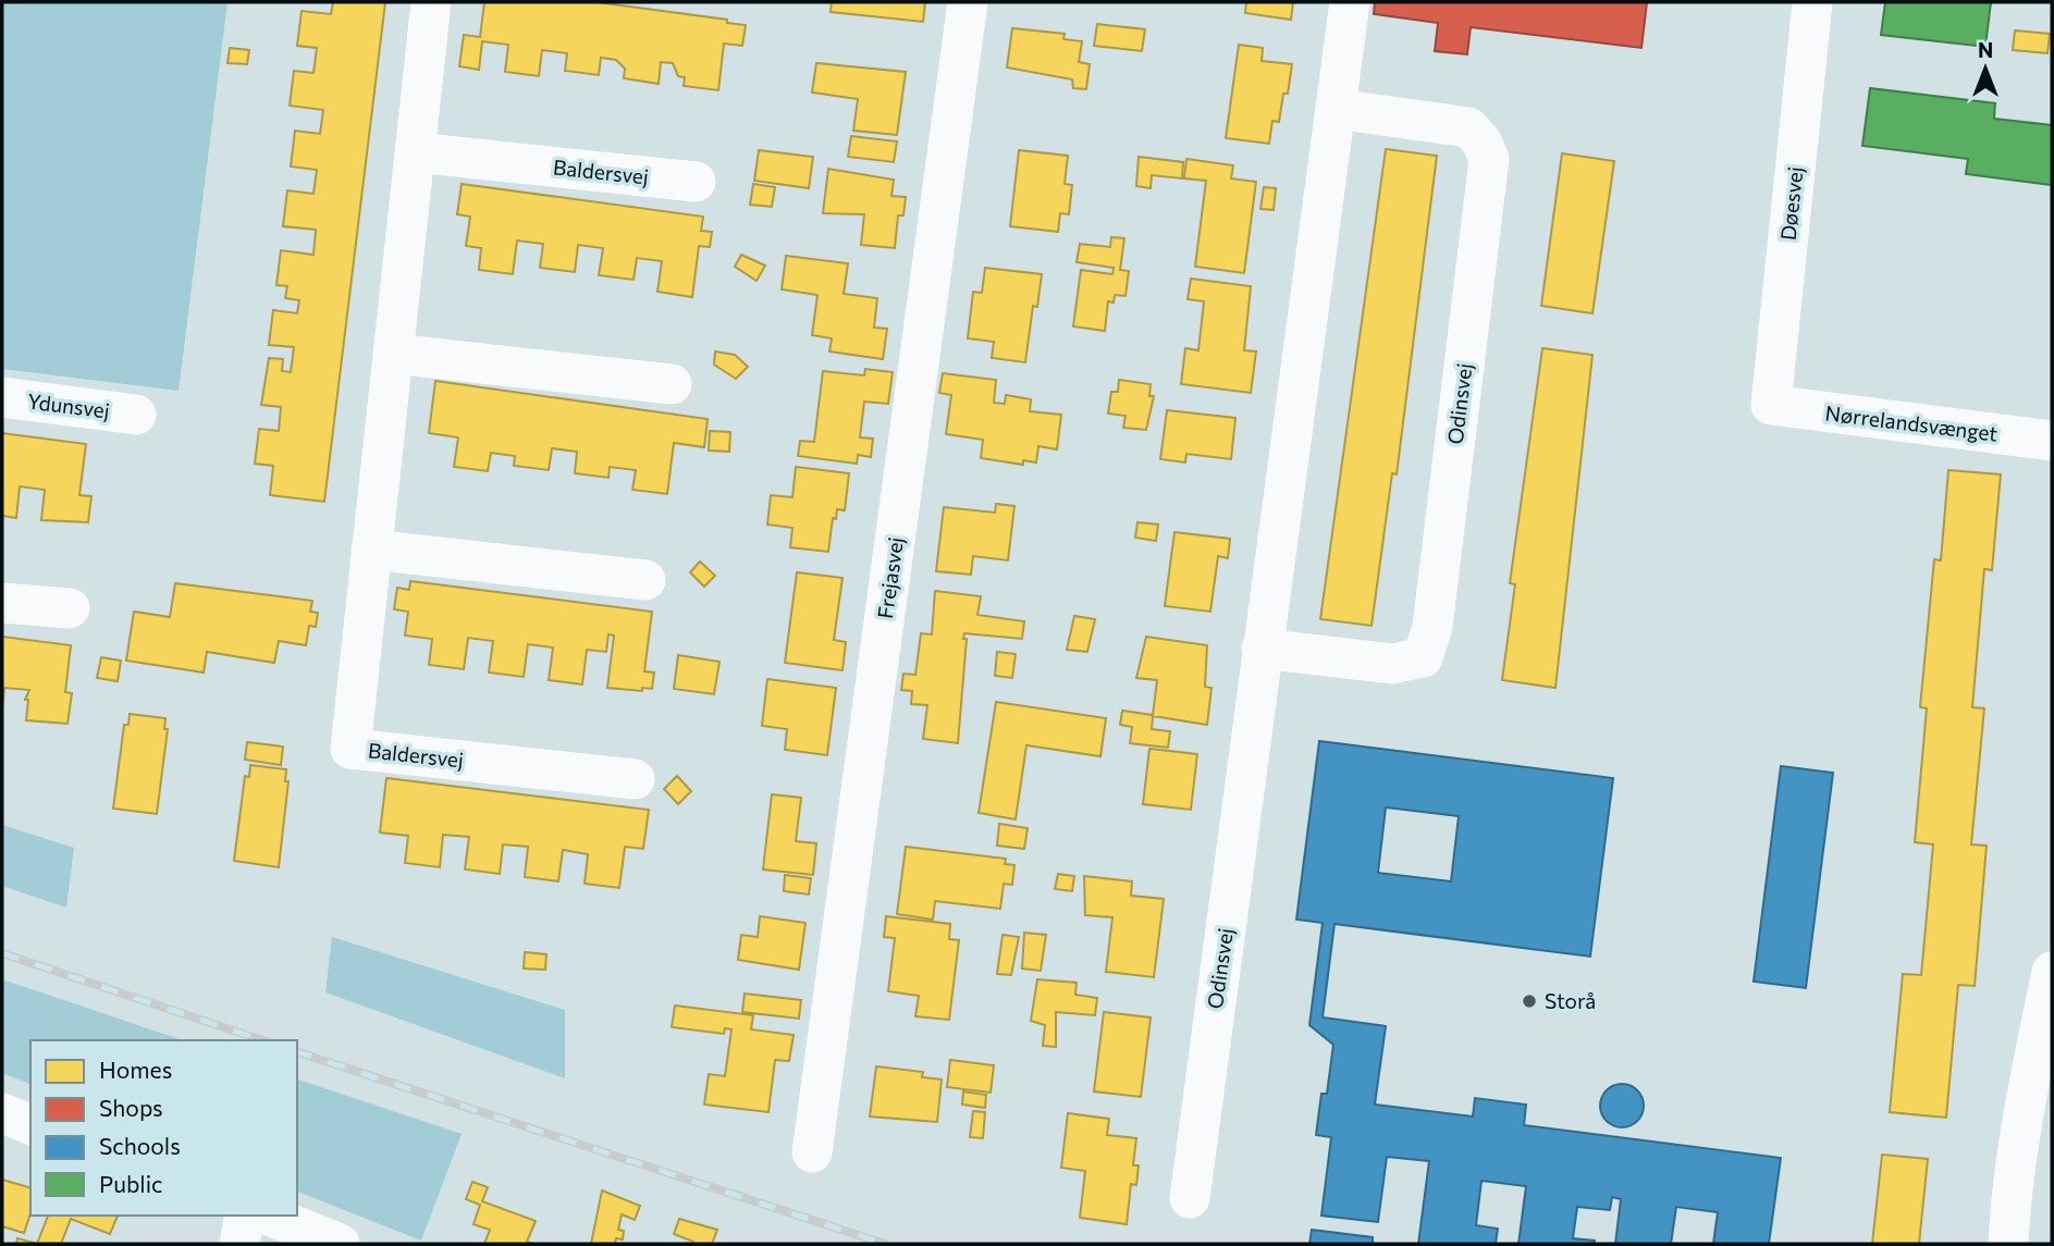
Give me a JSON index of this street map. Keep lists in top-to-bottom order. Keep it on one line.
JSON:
{"streets":{"street":["Baldersvej","Døesvej","Odinsvej","Ydunsvej","Nørrelandsvænget","Frejasvej"]},"crossings":[["Døesvej","Nørrelandsvænget"]],"places":["Storå"],"legend":["Homes","Shops","Schools","Public"],"north":"top"}
